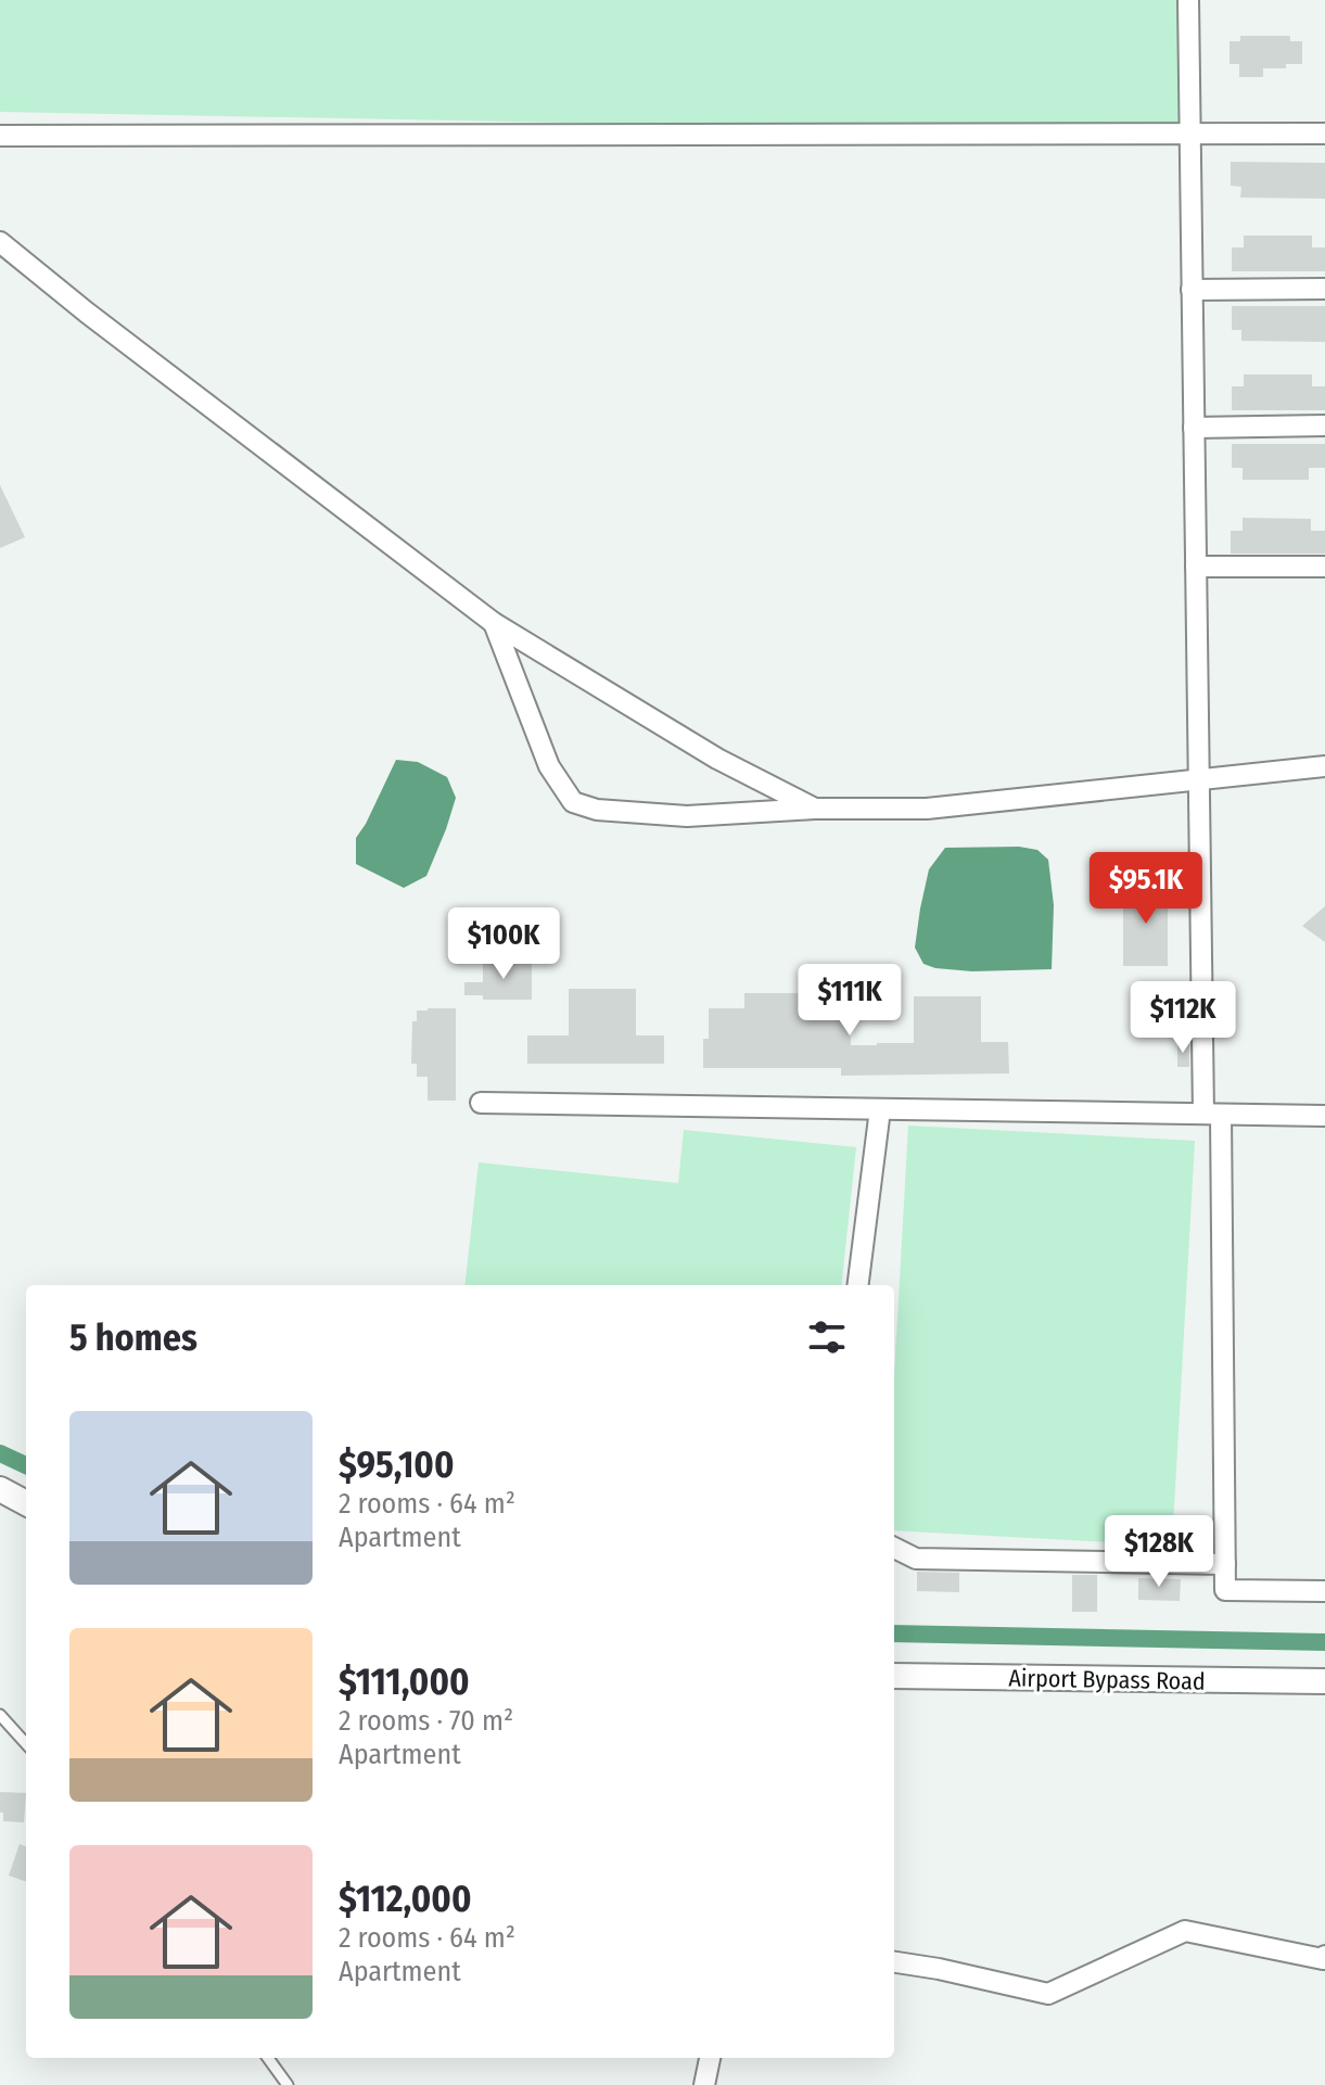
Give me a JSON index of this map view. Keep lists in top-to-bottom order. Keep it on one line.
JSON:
{"streets":{"street":["Airport Bypass Road"]},"page":{"price":["$95.1K","$100K","$111K","$112K","$128K"],"heading":"5 homes","list":[{"name":"$95,100","note":"2 rooms · 64 m² · Apartment"},{"name":"$111,000","note":"2 rooms · 70 m² · Apartment"},{"name":"$112,000","note":"2 rooms · 64 m² · Apartment"}]}}
